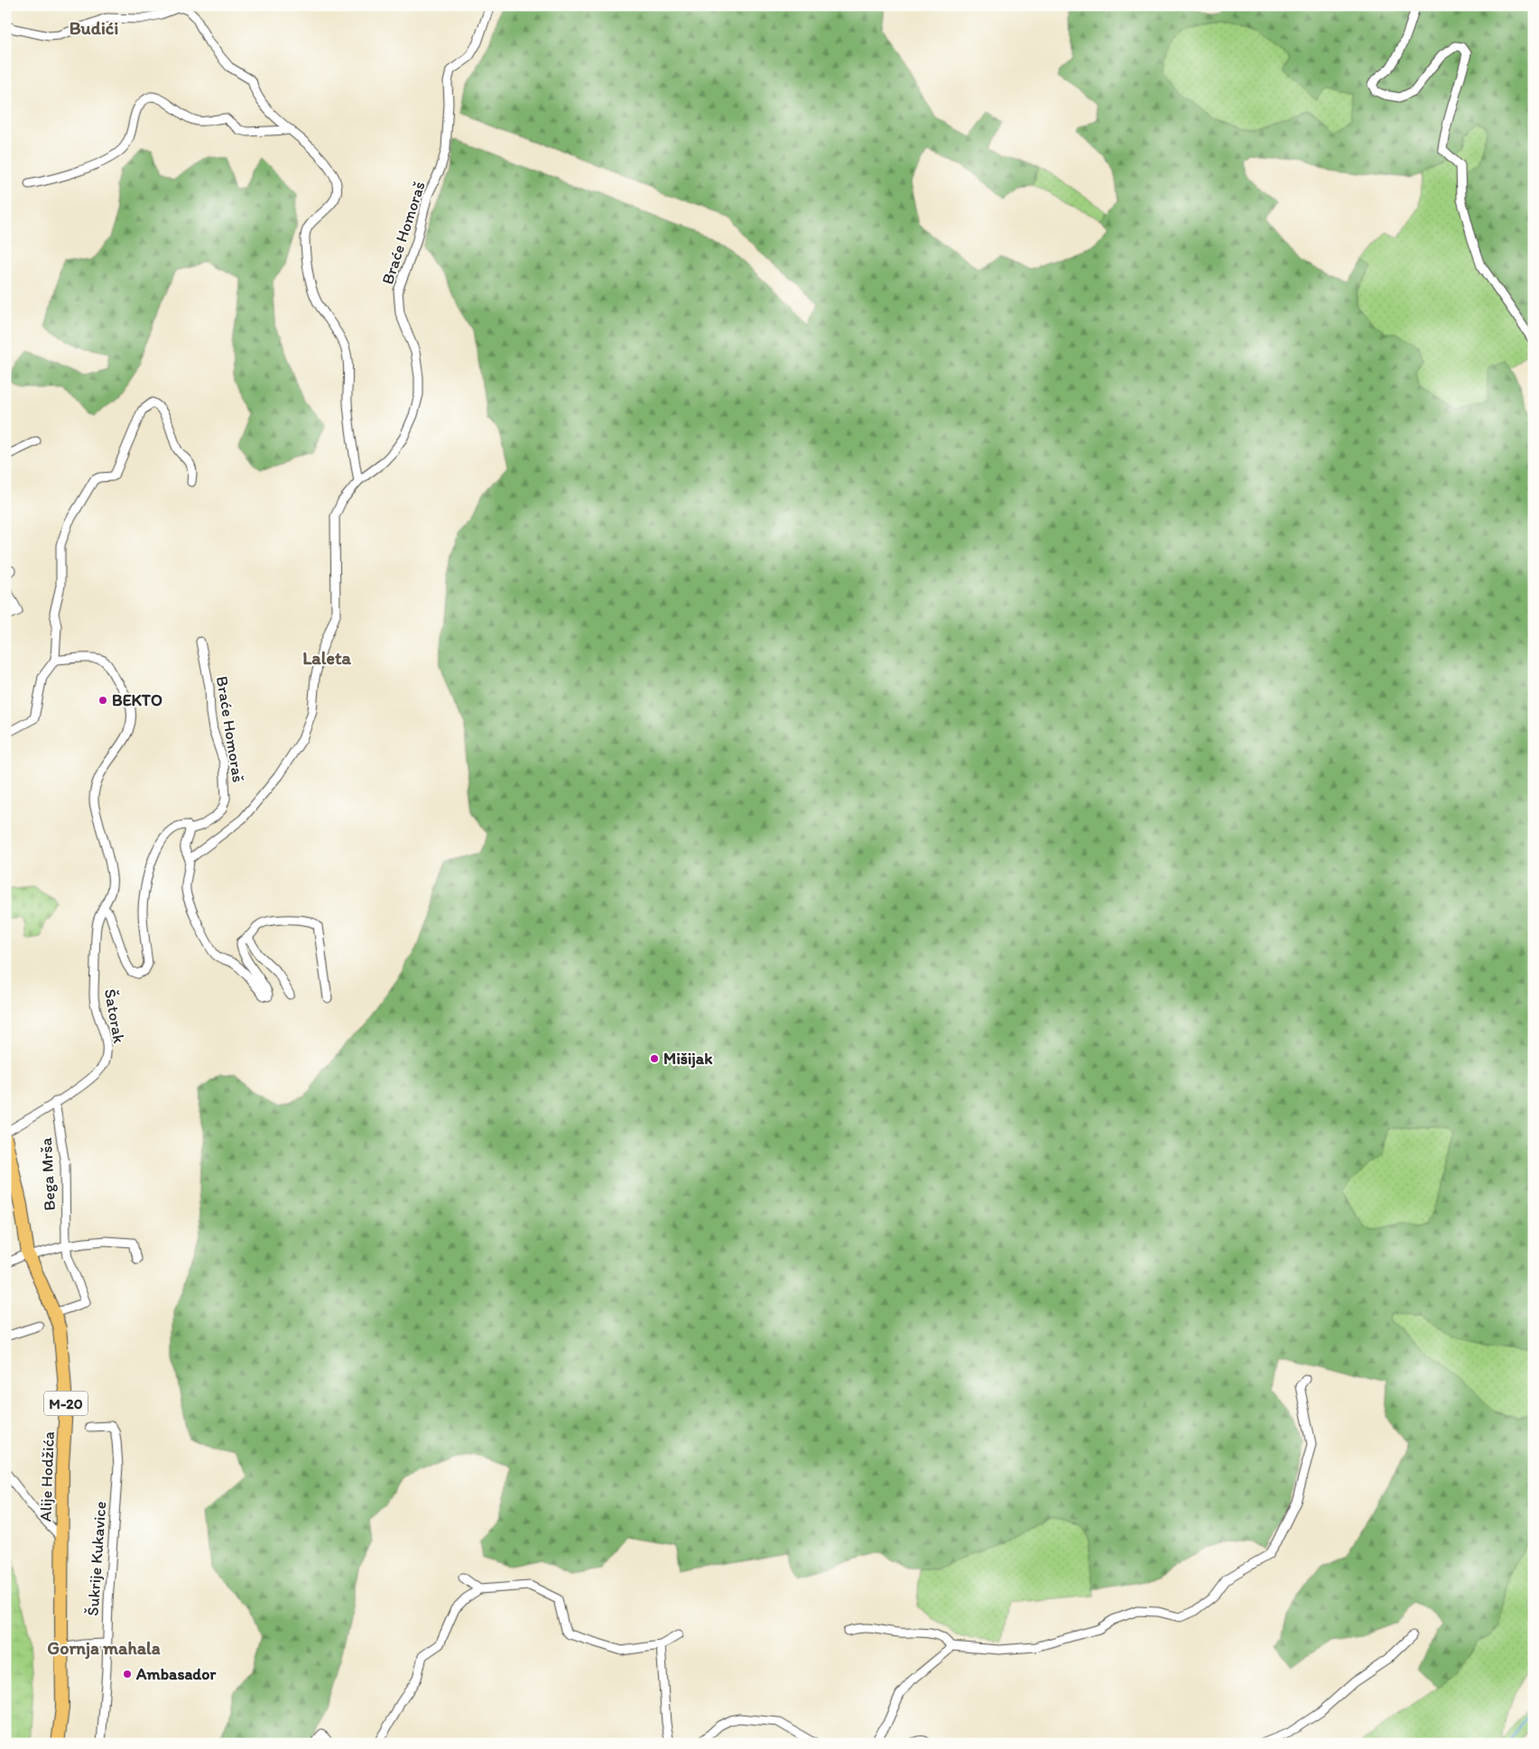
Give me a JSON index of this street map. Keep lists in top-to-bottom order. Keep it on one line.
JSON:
{"streets":{"main road":["M-20","Alije Hodžića"],"street":["Braće Homoraš","Šatorak","Bega Mrša","Šukrije Kukavice"]},"crossings":[["Braće Homoraš","Šatorak"],["Šatorak","Bega Mrša"],["Bega Mrša","Alije Hodžića"]],"districts":["Budići","Laleta","Gornja mahala"],"places":["BEKTO","Mišijak","Ambasador"]}
